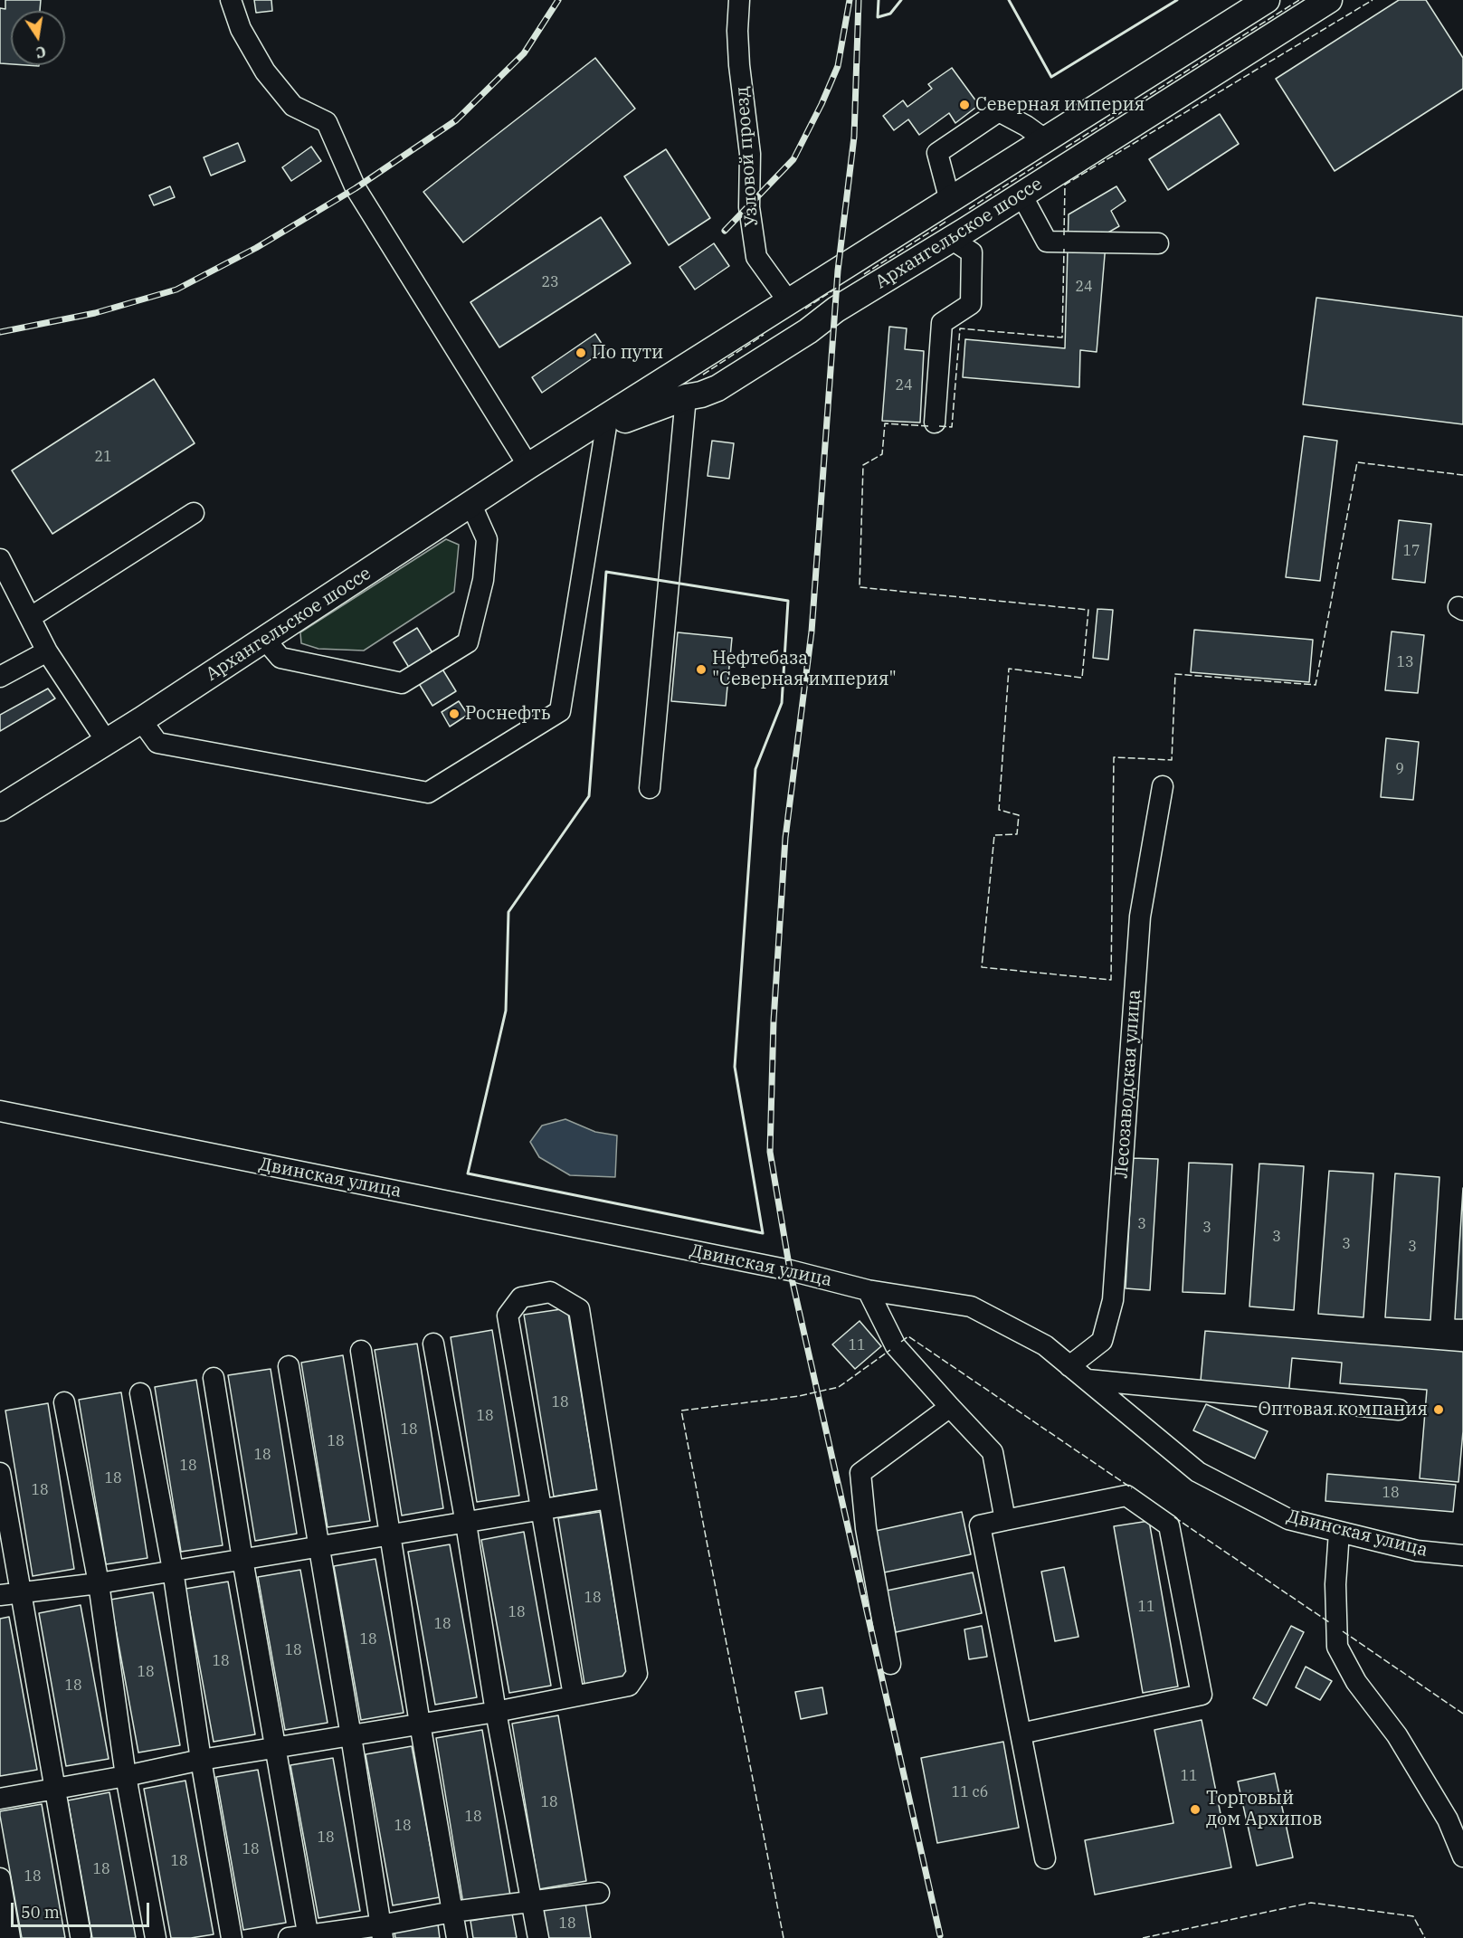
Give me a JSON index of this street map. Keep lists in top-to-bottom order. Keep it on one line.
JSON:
{"streets":{"main road":["Архангельское шоссе"],"street":["Узловой проезд","Лесозаводская улица","Двинская улица"]},"crossings":[["Узловой проезд","Архангельское шоссе"],["Лесозаводская улица","Двинская улица"]],"places":["Северная империя","По пути","Нефтебаза \"Северная империя\"","Роснефть","Оптовая компания","Торговый дом Архипов"],"house_numbers":["23","24","24","21","17","13","9","3","3","3","3","3","11","18","18","18","18","18","18","18","18","18","18","11","18","18","18","18","18","18","18","11","11 с6","18","18","18","18","18","18","18","18","18"],"scale_bar":"50 m","north":"bottom"}
